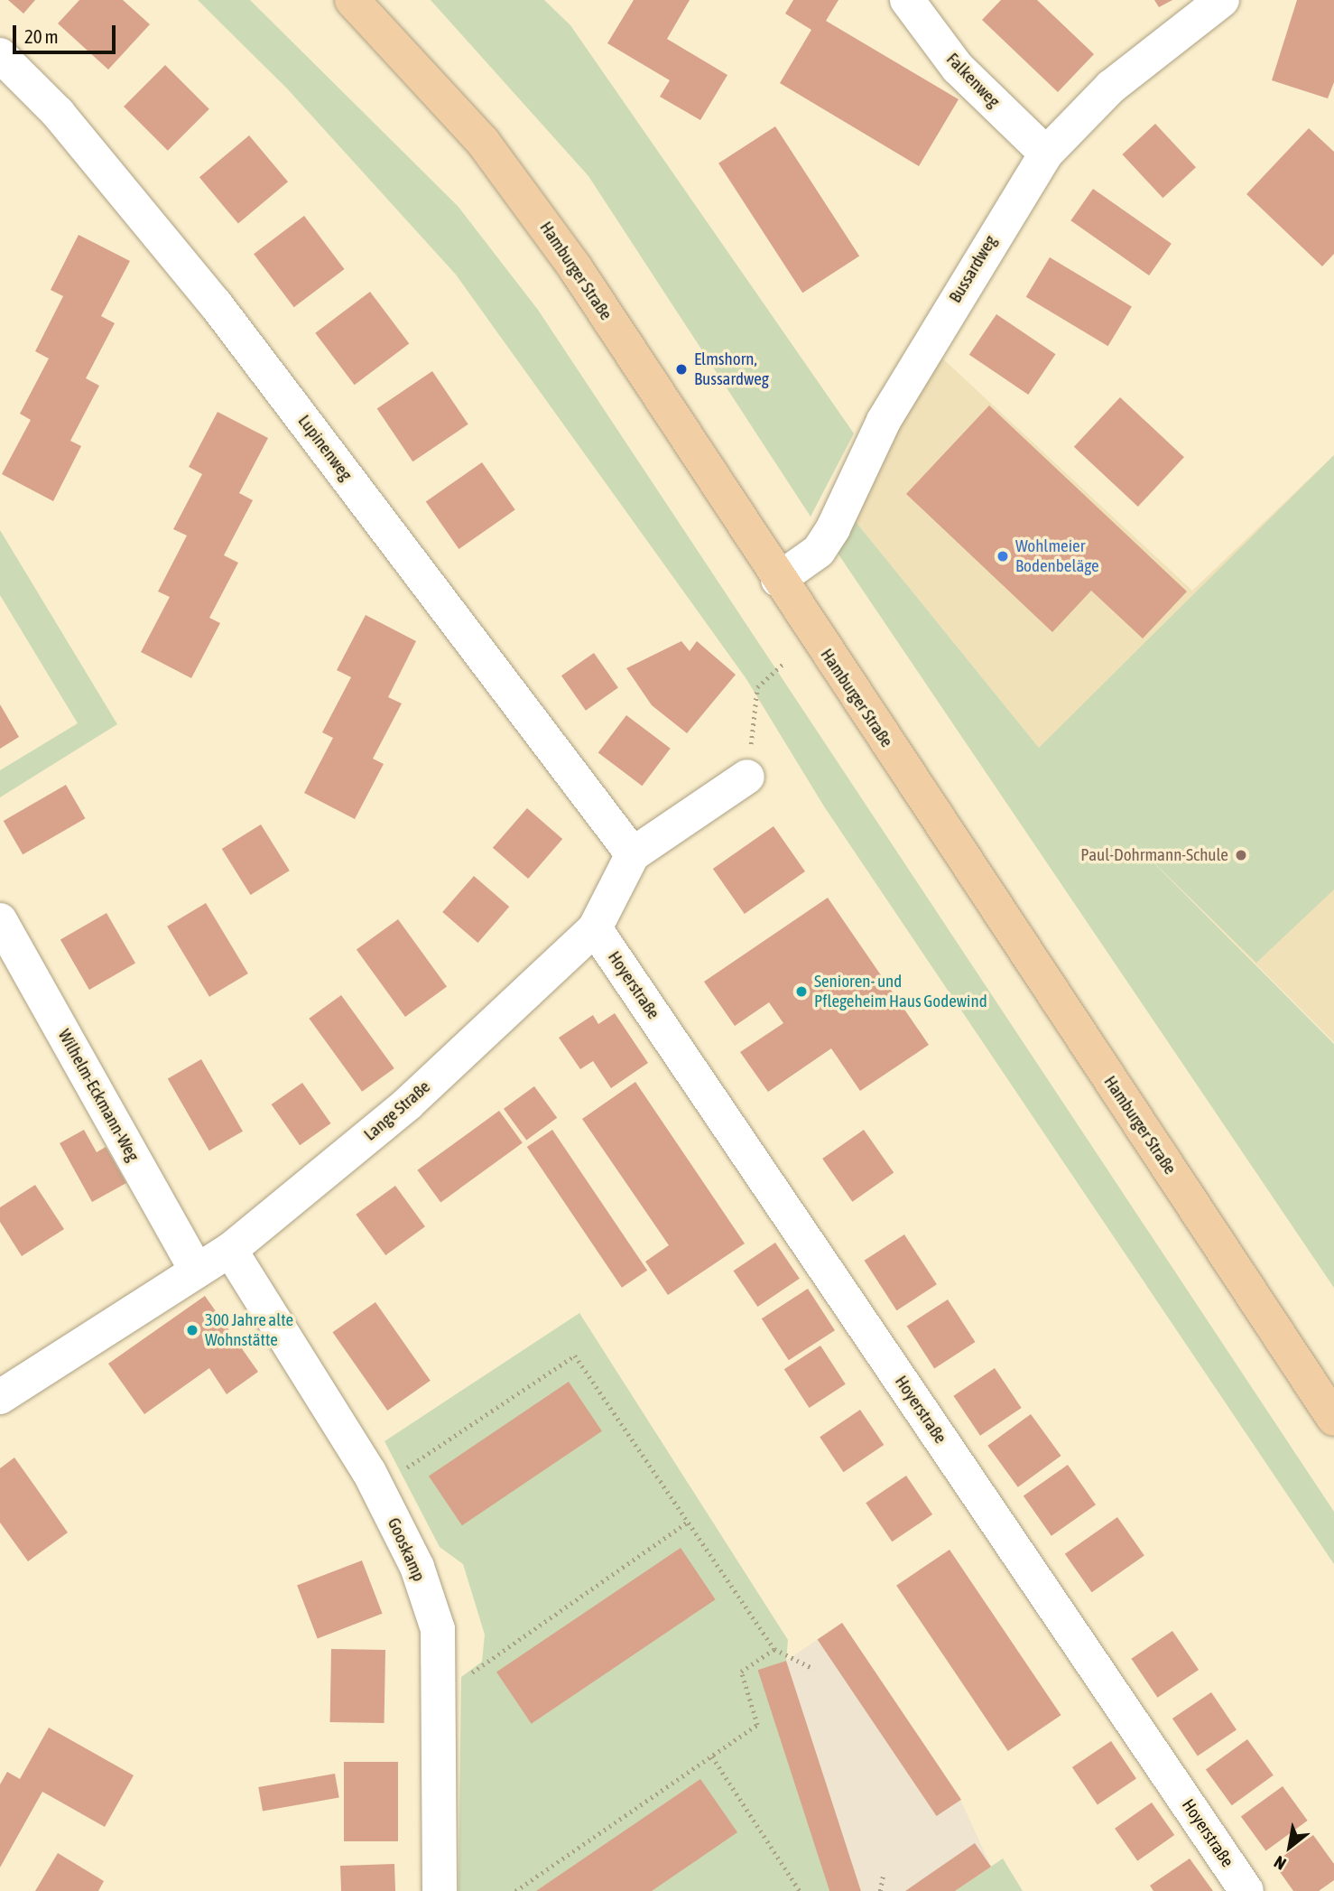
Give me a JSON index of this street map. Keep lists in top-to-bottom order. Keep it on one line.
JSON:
{"streets":{"main road":["Hamburger Straße"],"street":["Falkenweg","Bussardweg","Lupinenweg","Hoyerstraße","Wilhelm-Eckmann-Weg","Lange Straße","Gooskamp"]},"crossings":[["Falkenweg","Bussardweg"],["Bussardweg","Hamburger Straße"],["Lupinenweg","Lange Straße"],["Hoyerstraße","Lange Straße"],["Wilhelm-Eckmann-Weg","Lange Straße"],["Lange Straße","Gooskamp"]],"places":["Elmshorn, Bussardweg","Wohlmeier Bodenbeläge","Paul-Dohrmann-Schule","Senioren- und Pflegeheim Haus Godewind","300 Jahre alte Wohnstätte"],"scale_bar":"20 m","north":"bottom left"}
